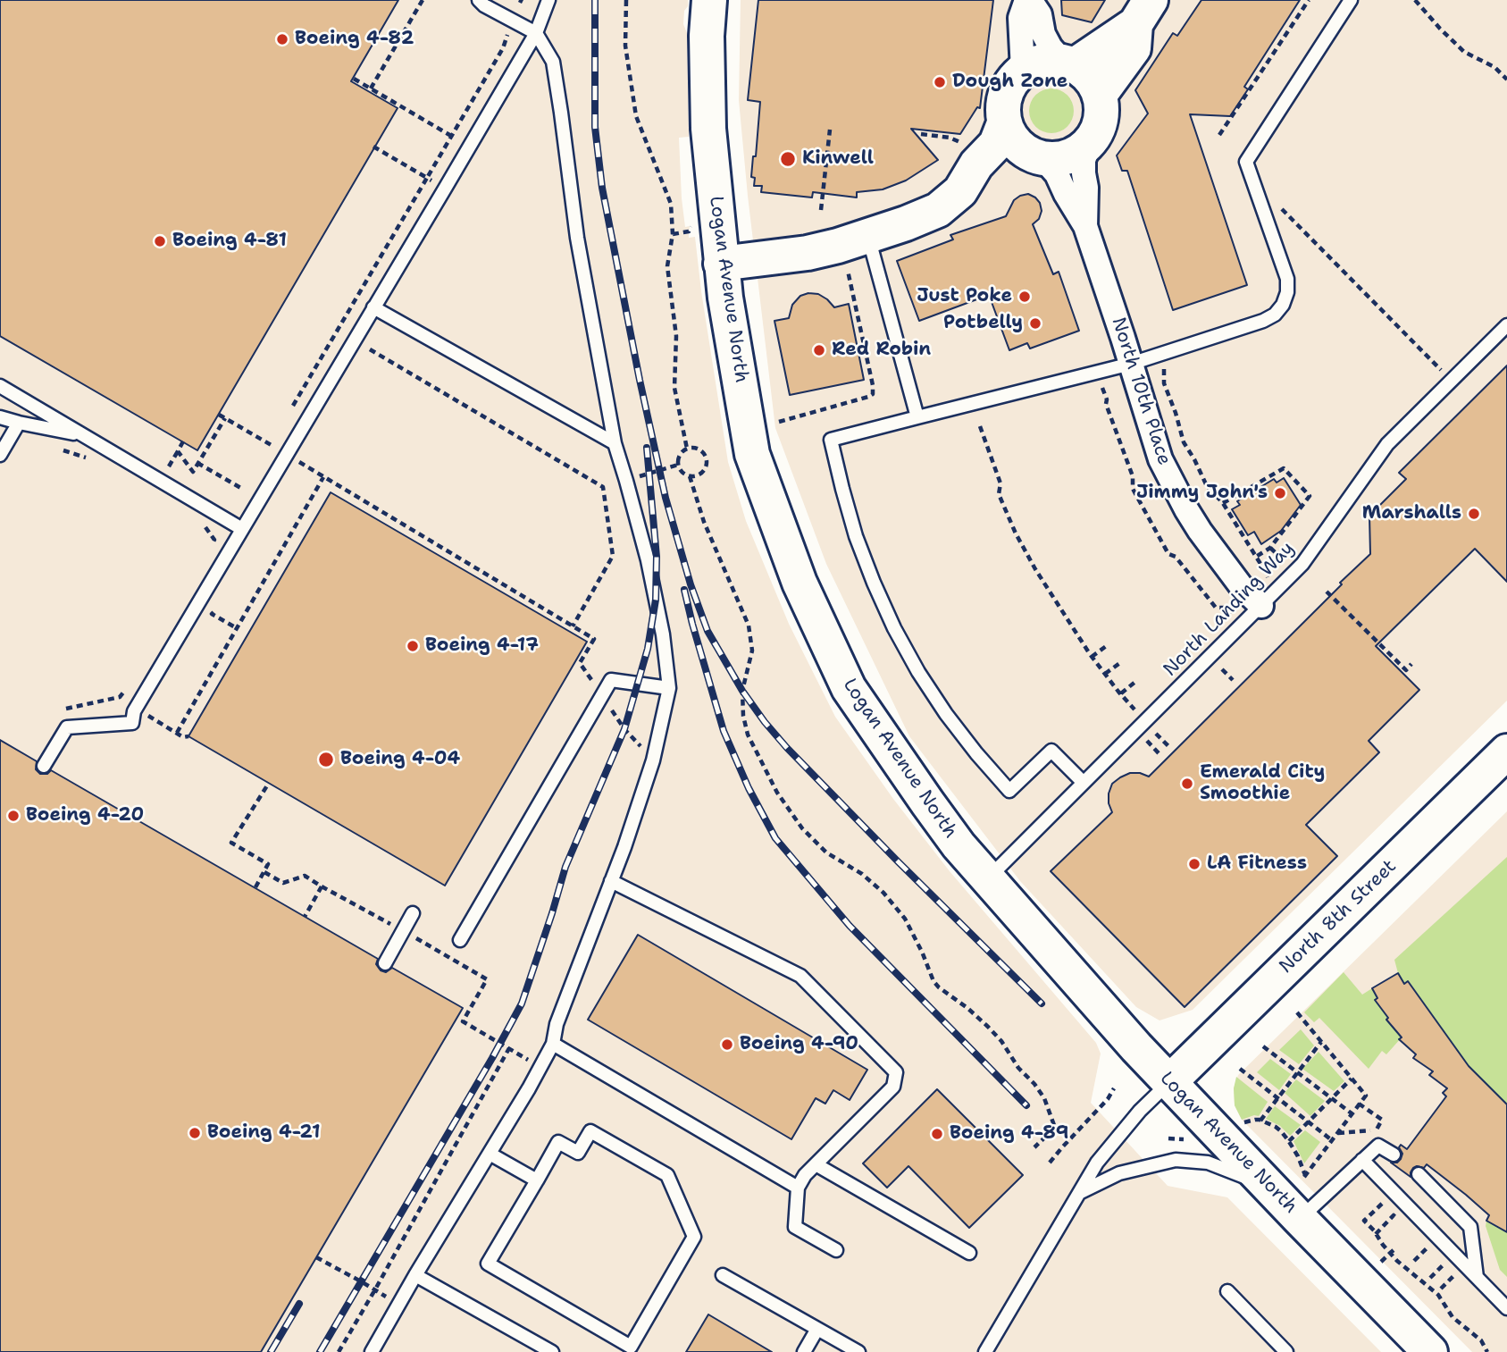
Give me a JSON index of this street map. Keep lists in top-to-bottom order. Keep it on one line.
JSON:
{"streets":{"main road":["Logan Avenue North","North 8th Street"],"street":["North 10th Place"],"lane":["North Landing Way"]},"crossings":[["Logan Avenue North","North Landing Way"],["Logan Avenue North","North 8th Street"],["North 10th Place","North Landing Way"]],"places":["Boeing 4-82","Dough Zone","Kinwell","Boeing 4-81","Just Poke","Potbelly","Red Robin","Jimmy John's","Marshalls","Boeing 4-17","Boeing 4-04","Emerald City Smoothie","Boeing 4-20","LA Fitness","Boeing 4-90","Boeing 4-21","Boeing 4-89"]}
